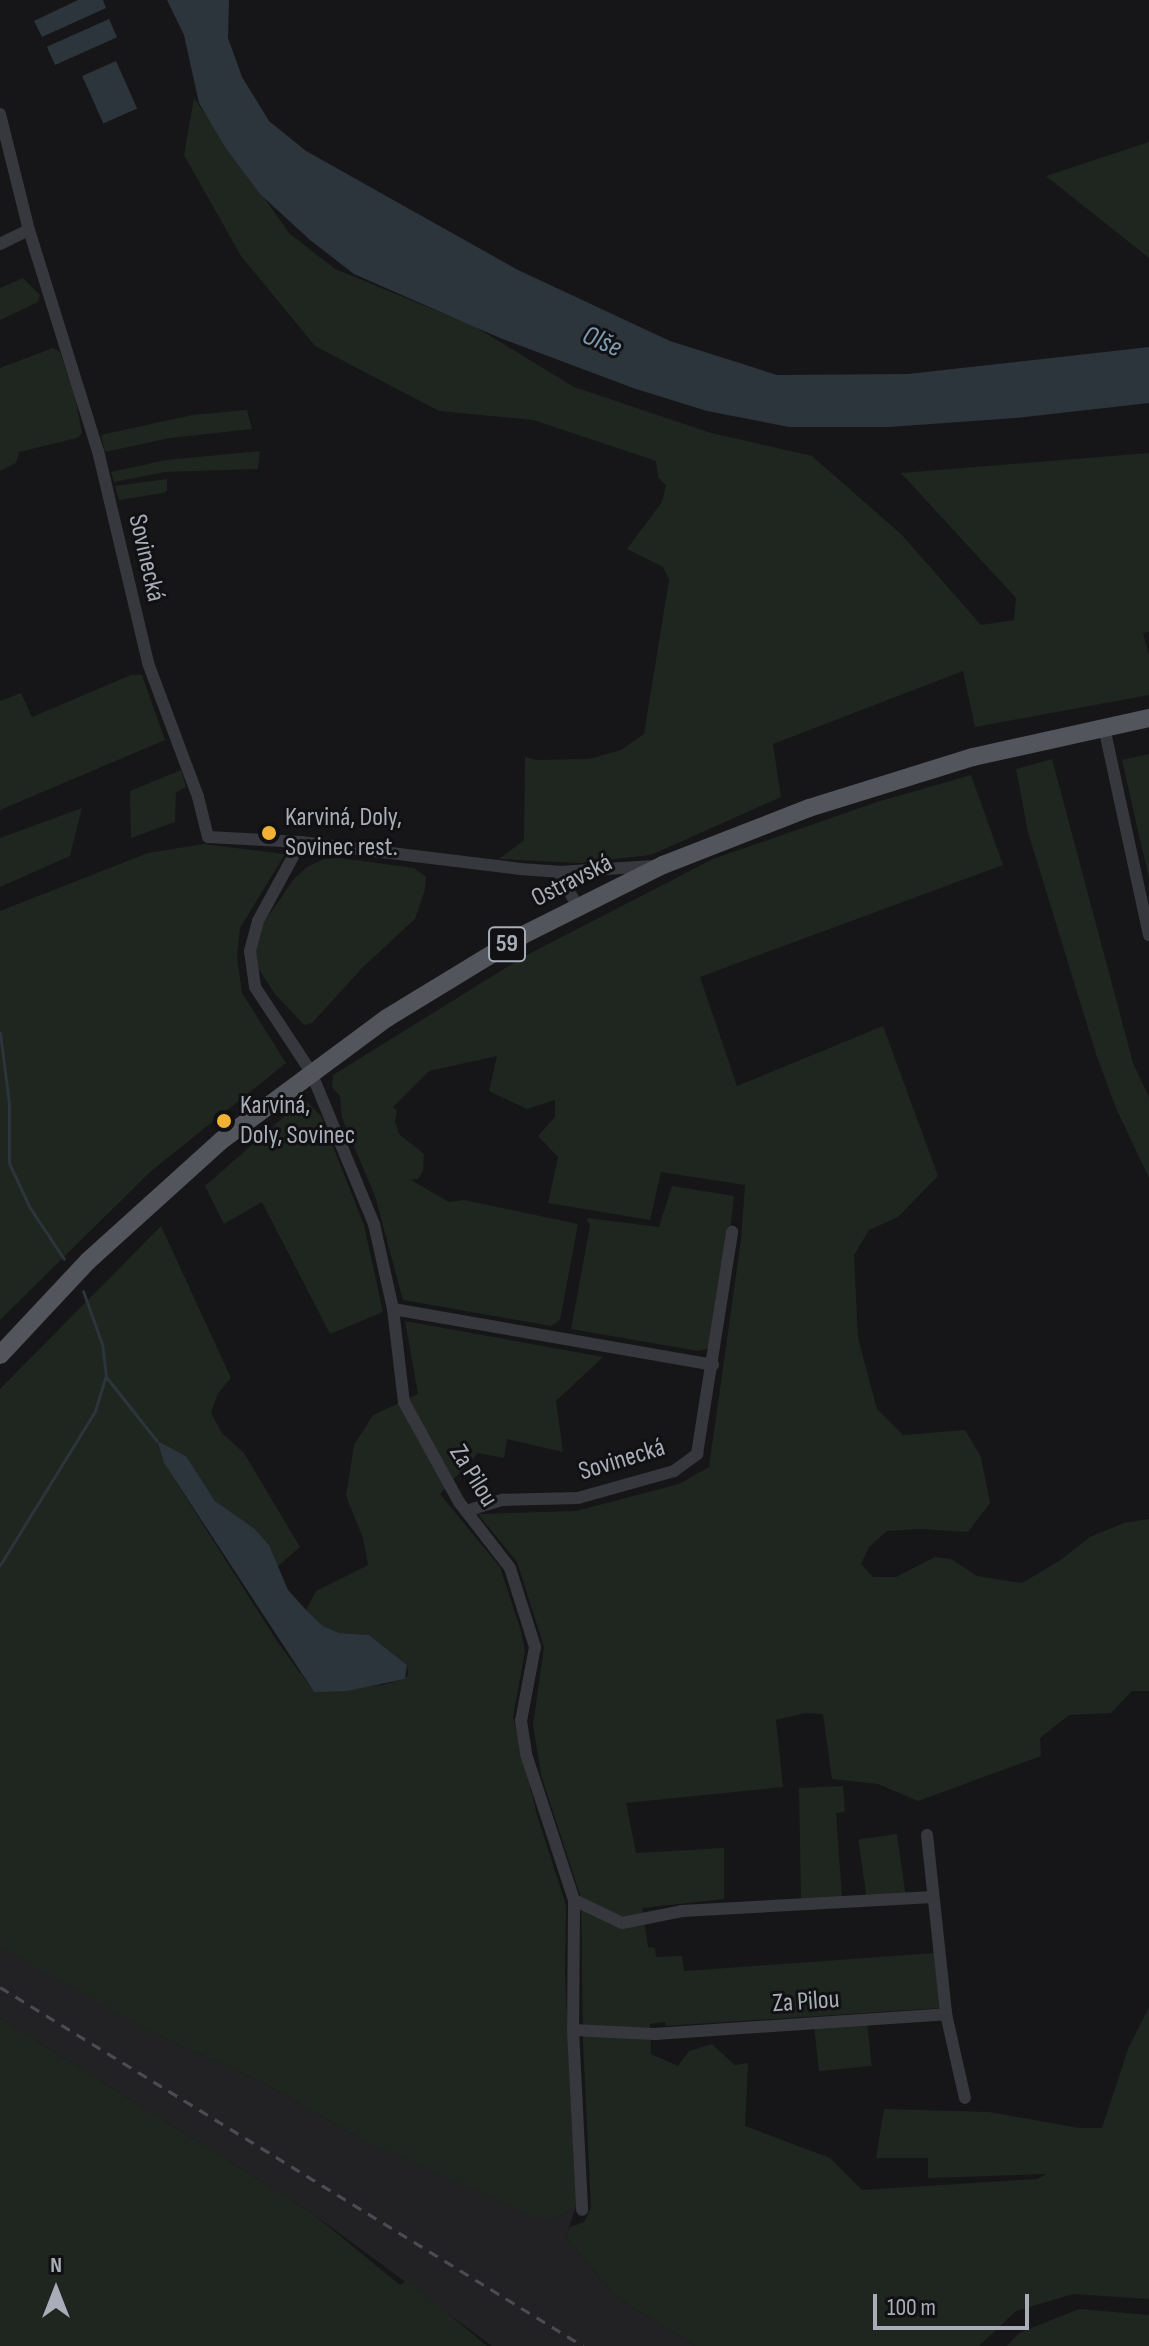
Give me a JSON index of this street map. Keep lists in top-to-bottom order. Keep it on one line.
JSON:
{"streets":{"main road":["Ostravská","59"],"street":["Sovinecká","Za Pilou"]},"crossings":[["Sovinecká","Ostravská"],["Sovinecká","Za Pilou"],["Ostravská","Za Pilou"]],"water":["Olše"],"places":["Karviná, Doly, Sovinec rest.","Karviná, Doly, Sovinec"],"scale_bar":"100 m","north":"top"}
